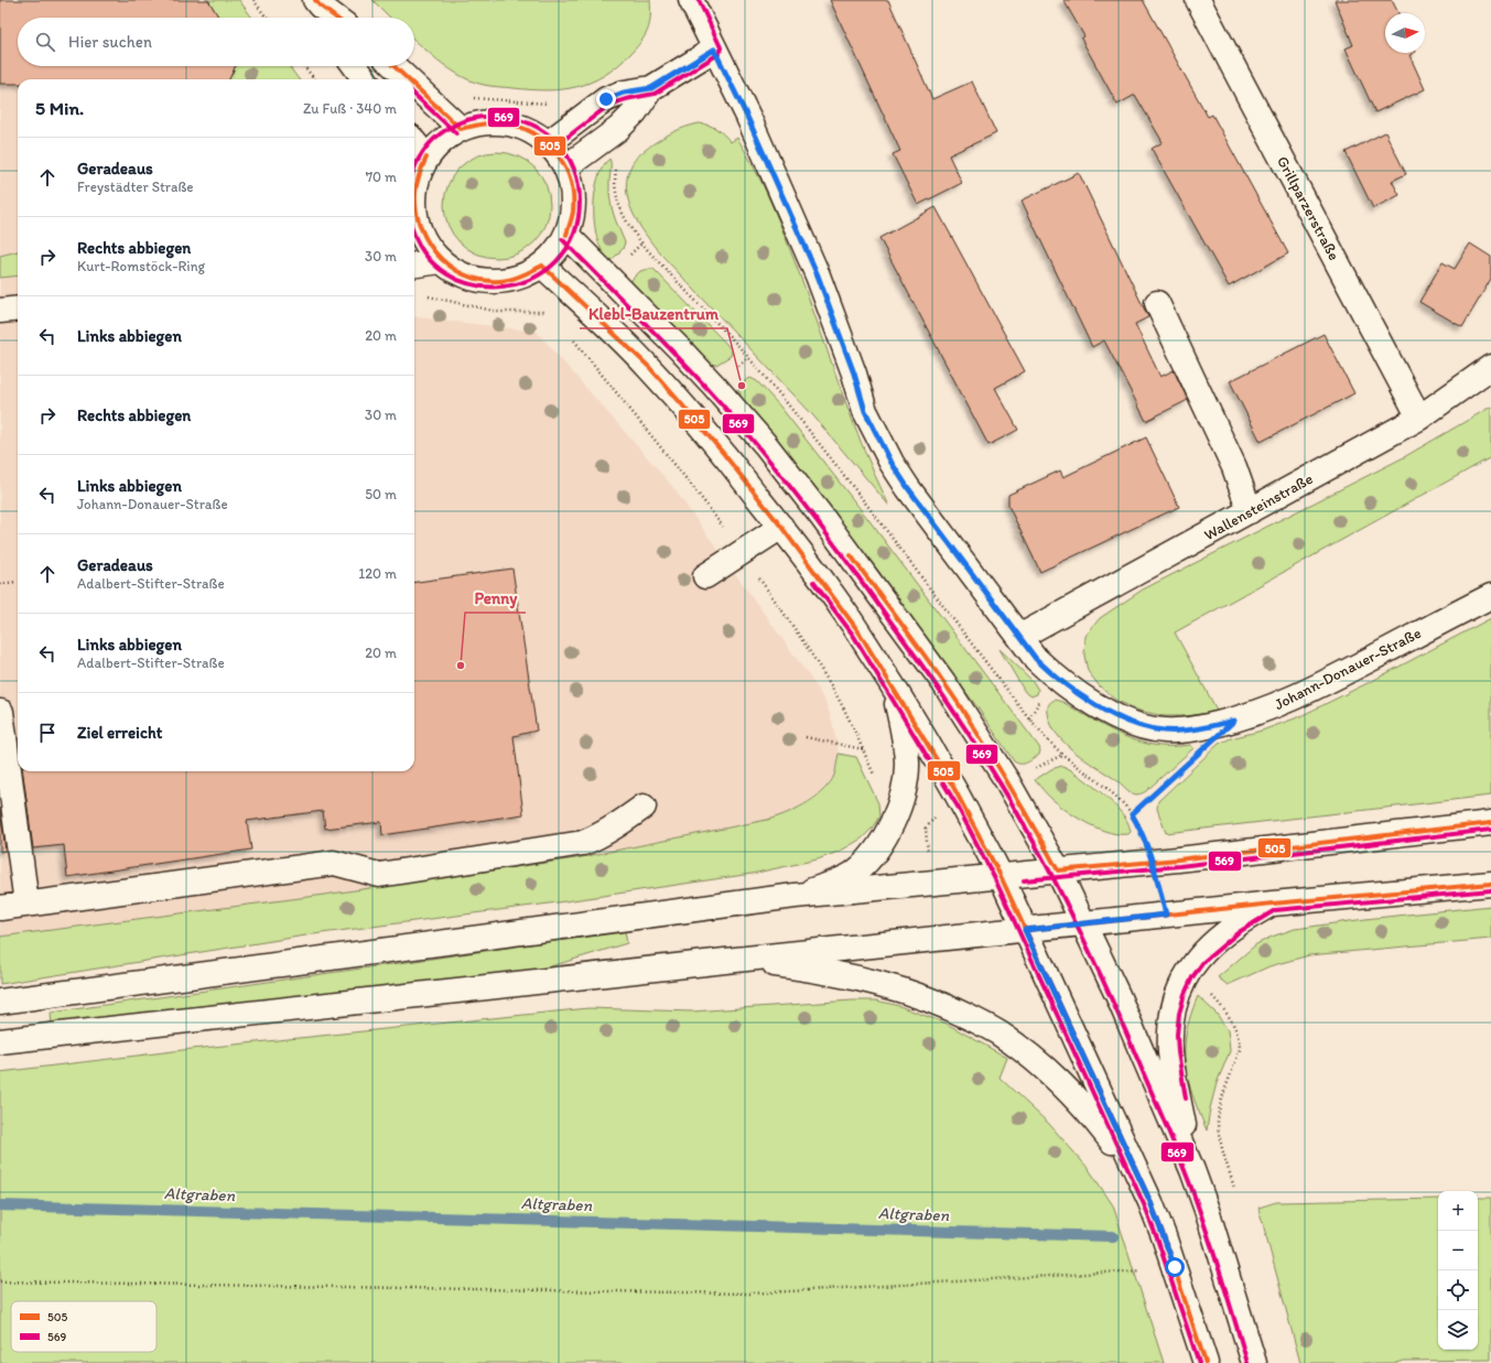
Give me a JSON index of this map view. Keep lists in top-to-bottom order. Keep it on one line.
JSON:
{"streets":{"street":["Grillparzerstraße","Wallensteinstraße","Johann-Donauer-Straße"]},"crossings":[["Grillparzerstraße","Wallensteinstraße"],["Wallensteinstraße","Johann-Donauer-Straße"]],"water":["Altgraben"],"places":["Klebl-Bauzentrum","Penny"],"lines":["transit line 505","transit line 569"],"legend":["505","569"],"north":"right","page":{"search":"Hier suchen","heading":["5 Min.","Zu Fuß · 340 m"],"list":[["Geradeaus","Freystädter Straße","70 m"],["Rechts abbiegen","Kurt-Romstöck-Ring","30 m"],["Links abbiegen","20 m"],["Rechts abbiegen","30 m"],["Links abbiegen","Johann-Donauer-Straße","50 m"],["Geradeaus","Adalbert-Stifter-Straße","120 m"],["Links abbiegen","Adalbert-Stifter-Straße","20 m"],"Ziel erreicht"],"map_buttons":["+","−"]}}
